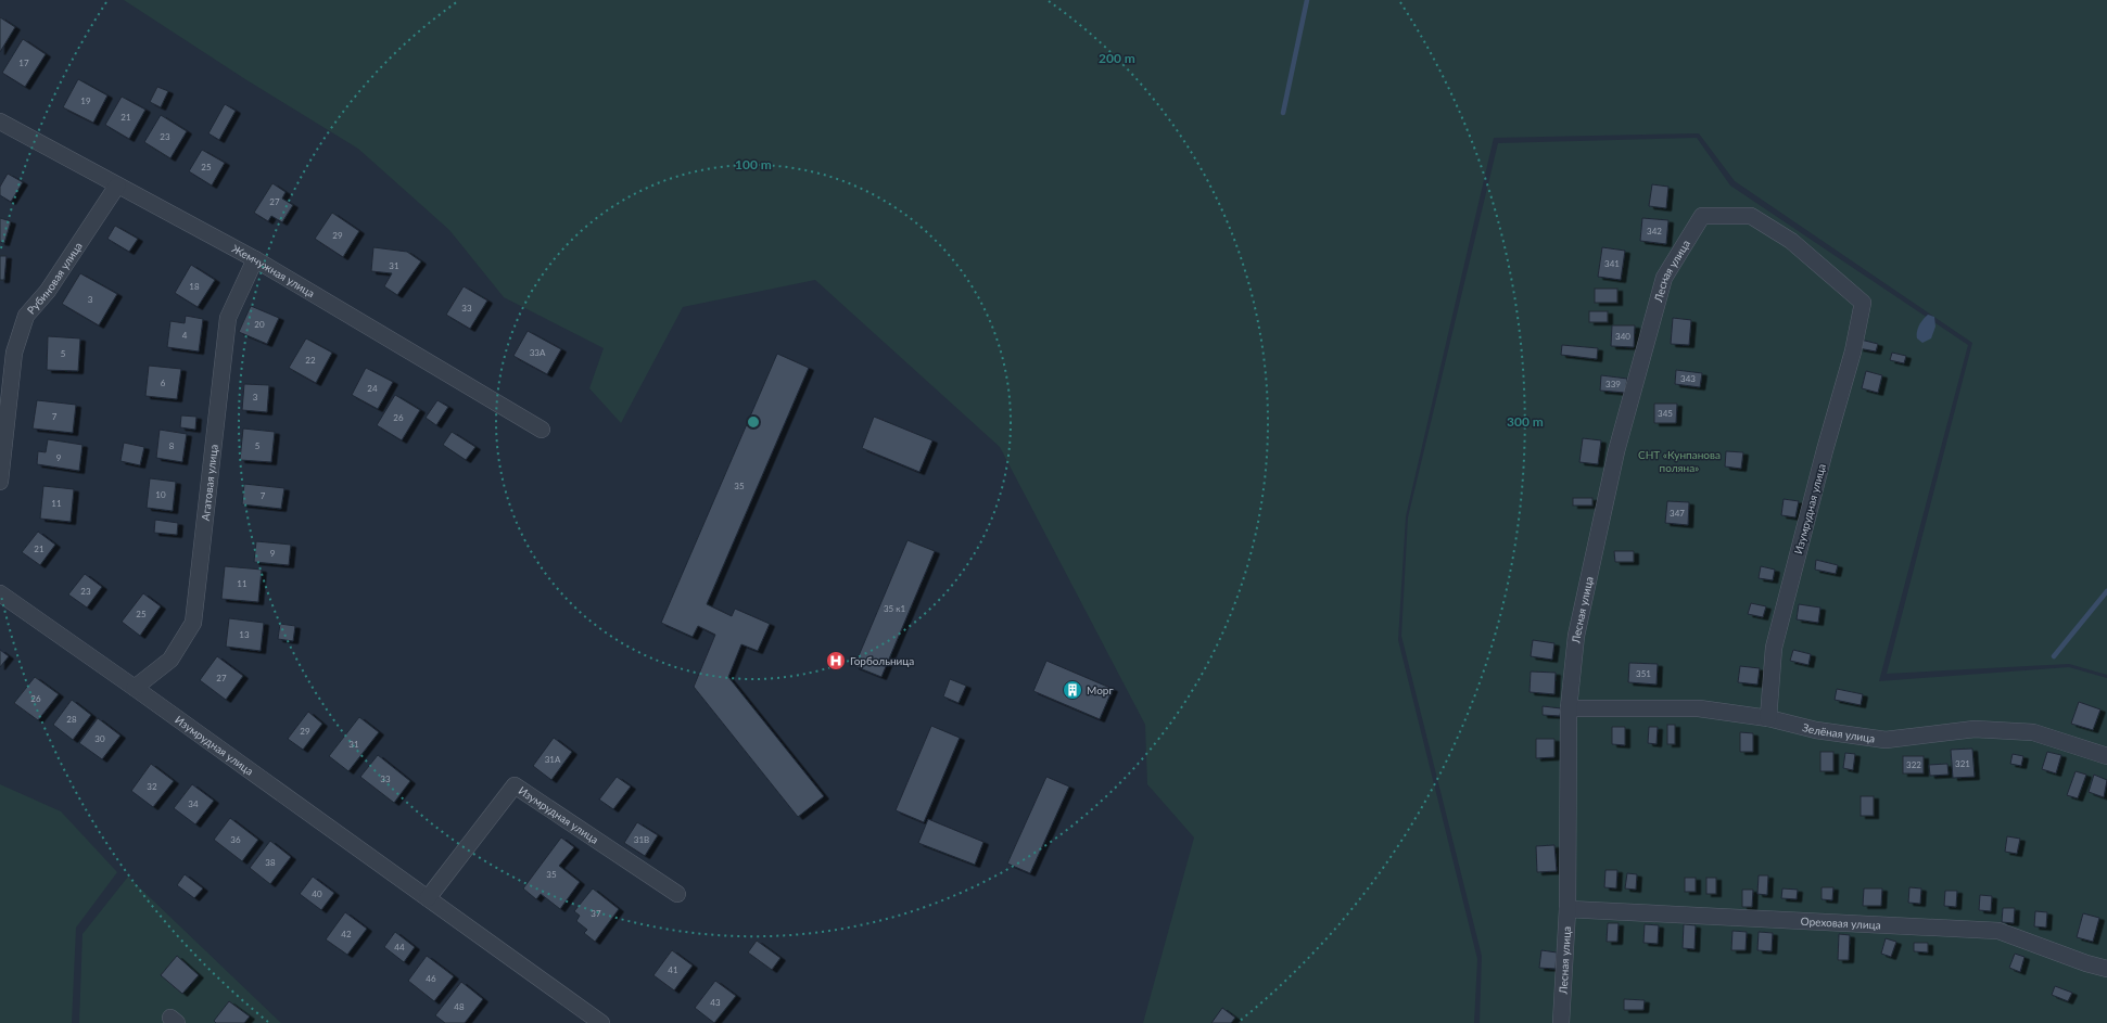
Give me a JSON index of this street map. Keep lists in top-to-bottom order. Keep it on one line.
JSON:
{"streets":{"street":["Жемчужная улица","Лесная улица","Рубиновая улица","Агатовая улица","Изумрудная улица","Зелёная улица","Ореховая улица"]},"crossings":[["Жемчужная улица","Рубиновая улица"],["Жемчужная улица","Агатовая улица"],["Лесная улица","Изумрудная улица"],["Лесная улица","Зелёная улица"],["Лесная улица","Ореховая улица"],["Агатовая улица","Изумрудная улица"],["Изумрудная улица","Зелёная улица"]],"parks":["СНТ «Кунпанова поляна»"],"places":{"hospital":["Горбольница"],"building":["Морг"]},"house_numbers":["17","19","21","23","25","27","342","29","341","31","18","3","33","20","4","340","33А","5","22","343","6","339","24","3","345","7","26","8","5","9","35","10","7","11","347","21","9","11","23","35 к1","25","13","351","27","26","28","29","30","31","31А","321","322","33","32","34","36","31В","38","35","40","37","42","44","41","46","43","48"],"rings":["200 m","100 m","300 m"]}
